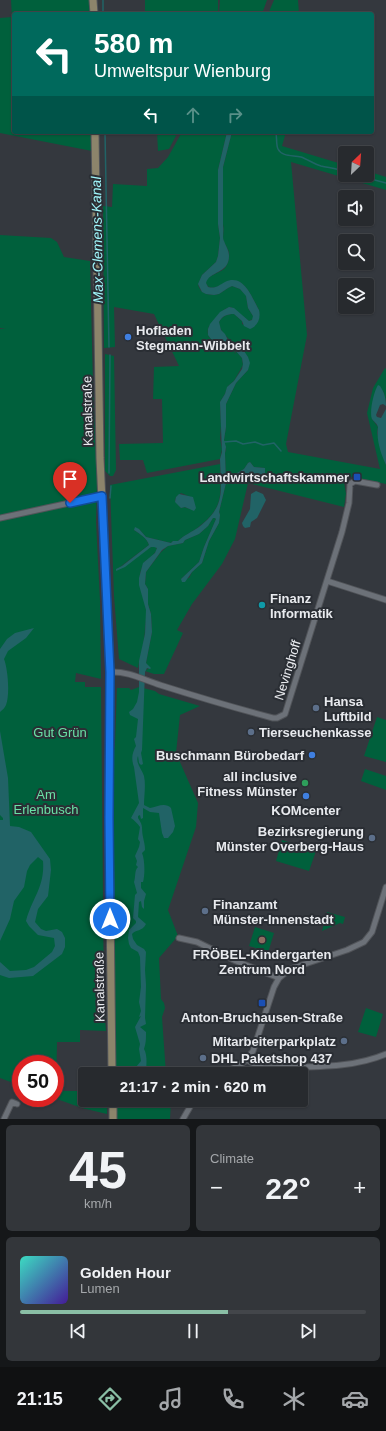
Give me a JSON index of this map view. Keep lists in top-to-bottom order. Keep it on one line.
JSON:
{"streets":{"main road":["Kanalstraße"],"street":["Nevinghoff"]},"crossings":[["Kanalstraße","Nevinghoff"]],"water":["Max-Clemens-Kanal"],"parks":["Gut Grün","Am Erlenbusch"],"places":{"other":["Hofladen Stegmann-Wibbelt","Finanz Informatik","Hansa Luftbild","Tierseuchenkasse","Buschmann Bürobedarf","all inclusive Fitness Münster","KOMcenter","Bezirksregierung Münster Overberg-Haus","Finanzamt Münster-Innenstadt","FRÖBEL-Kindergarten Zentrum Nord","Mitarbeiterparkplatz","DHL Paketshop 437"],"transit":["Landwirtschaftskammer","Anton-Bruchausen-Straße"]},"north":"top right","page":{"turn":["580 m","Umweltspur Wienburg"],"limit":"50","trip":"21:17 · 2 min · 620 m","tile":[["45","km/h"],"Climate"],"heat":["−","22°","+"],"song":["Golden Hour","Lumen"],"tabs":"21:15"}}
